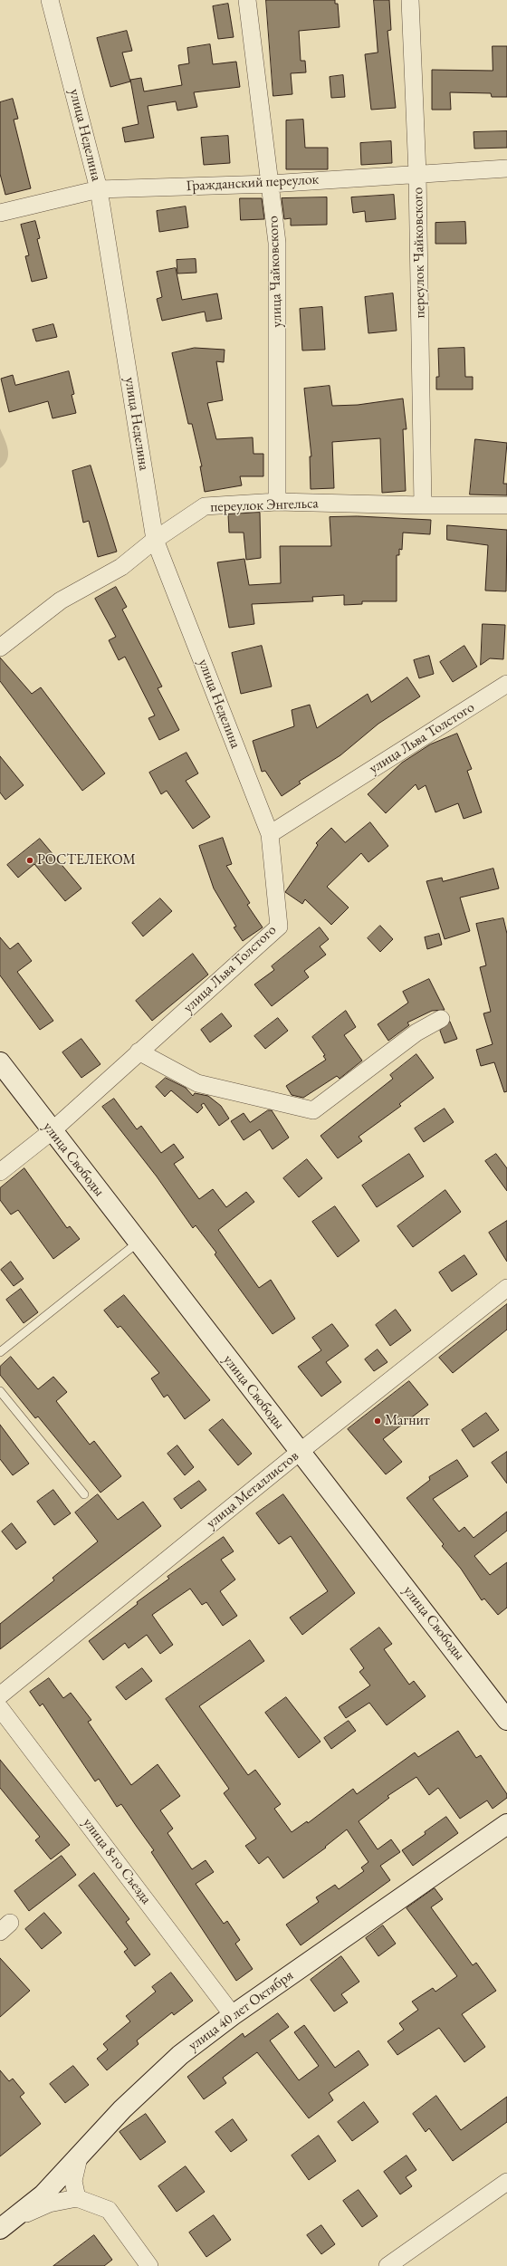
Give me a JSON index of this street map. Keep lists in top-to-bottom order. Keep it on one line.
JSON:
{"streets":{"street":["улица Неделина","Гражданский переулок","переулок Чайковского","улица Чайковского","переулок Энгельса","улица Льва Толстого","улица Свободы","улица Металлистов","улица 8-го Съезда","улица 40 лет Октября"]},"crossings":[["улица Неделина","Гражданский переулок"],["улица Неделина","переулок Энгельса"],["улица Неделина","улица Льва Толстого"],["Гражданский переулок","переулок Чайковского"],["Гражданский переулок","улица Чайковского"],["переулок Чайковского","переулок Энгельса"],["улица Чайковского","переулок Энгельса"],["улица Льва Толстого","улица Свободы"],["улица Свободы","улица Металлистов"],["улица 8-го Съезда","улица 40 лет Октября"]],"places":["РОСТЕЛЕКОМ","Магнит"]}
